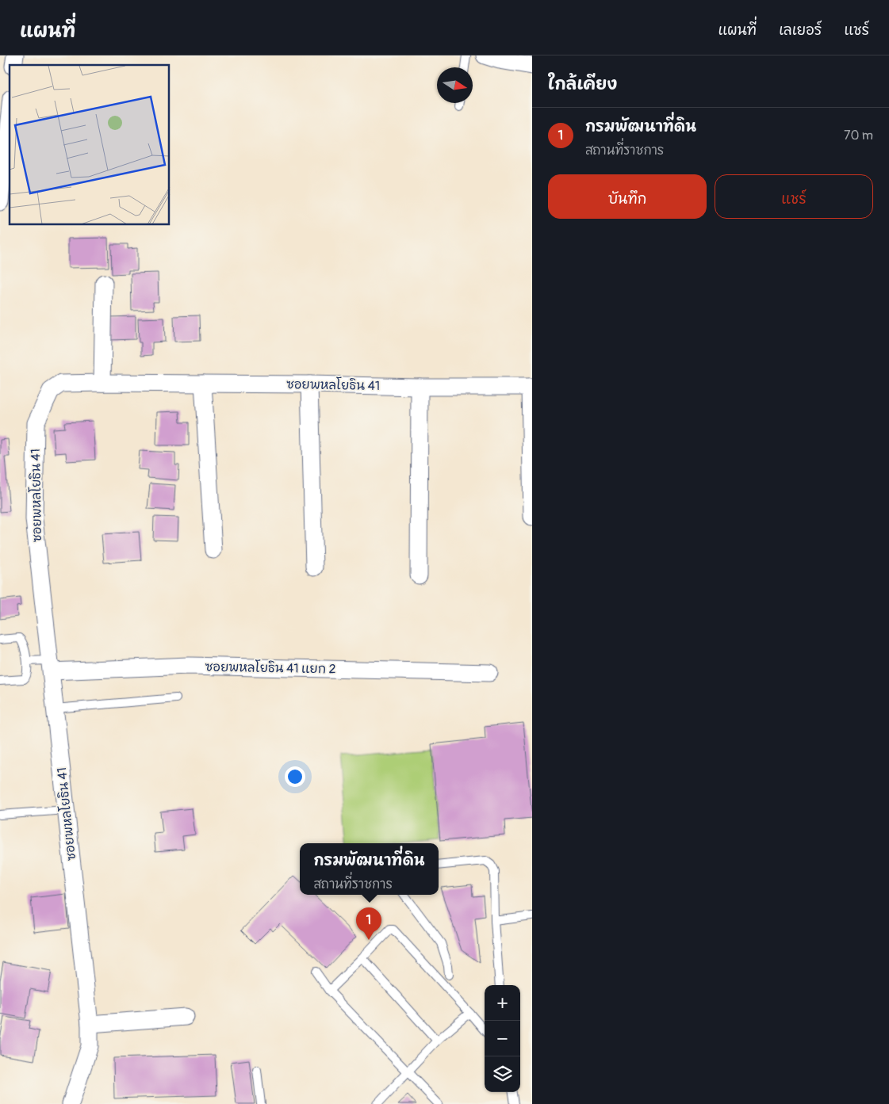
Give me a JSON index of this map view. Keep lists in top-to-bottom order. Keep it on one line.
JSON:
{"streets":{"street":["ซอยพหลโยธิน 41","ซอยพหลโยธิน 41 แยก 2"]},"crossings":[["ซอยพหลโยธิน 41","ซอยพหลโยธิน 41 แยก 2"]],"north":"right","page":{"header":"แผนที่","nav":["แผนที่","เลเยอร์","แชร์"],"heading":"ใกล้เคียง","list":[{"mark":"1","name":"กรมพัฒนาที่ดิน","note":"สถานที่ราชการ","value":"70 m"}],"buttons":["บันทึก","แชร์"],"popup":["กรมพัฒนาที่ดิน","สถานที่ราชการ"],"pins":"1","map_buttons":["+","−"]}}
